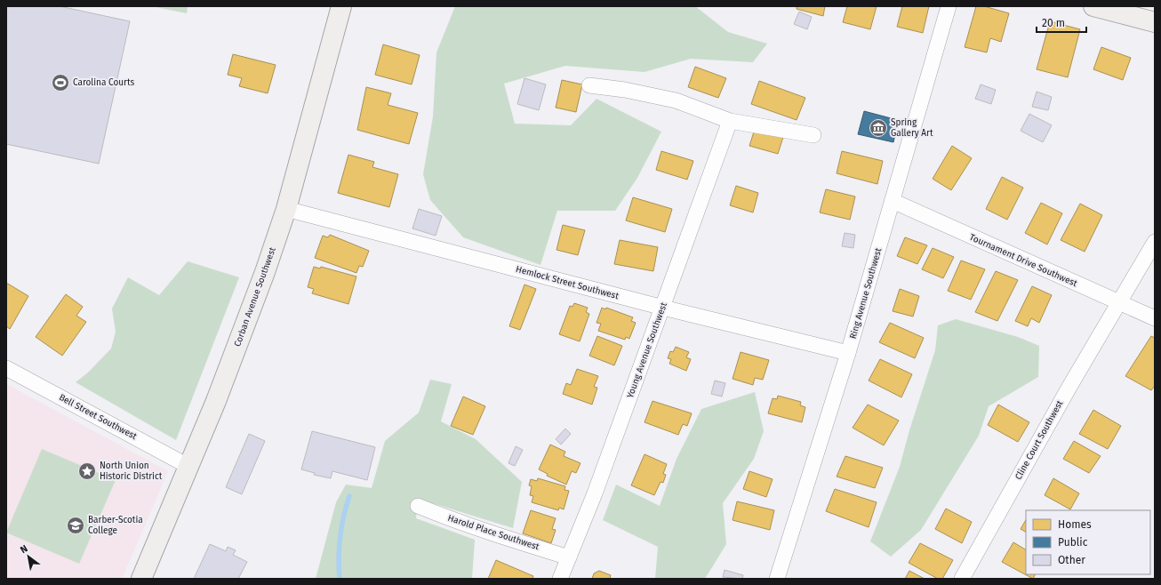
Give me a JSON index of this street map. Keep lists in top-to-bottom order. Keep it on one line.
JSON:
{"streets":{"street":["Tournament Drive Southwest","Hemlock Street Southwest","Ring Avenue Southwest","Corban Avenue Southwest","Young Avenue Southwest","Bell Street Southwest","Cline Court Southwest","Harold Place Southwest"]},"crossings":[["Tournament Drive Southwest","Ring Avenue Southwest"],["Tournament Drive Southwest","Cline Court Southwest"],["Hemlock Street Southwest","Ring Avenue Southwest"],["Hemlock Street Southwest","Corban Avenue Southwest"],["Hemlock Street Southwest","Young Avenue Southwest"],["Corban Avenue Southwest","Bell Street Southwest"],["Young Avenue Southwest","Harold Place Southwest"]],"places":{"sports":["Carolina Courts"],"museum":["Spring Gallery Art"],"place":["North Union Historic District"],"school or university":["Barber-Scotia College"]},"legend":["Homes","Public","Other"],"scale_bar":"20 m","north":"top left"}
